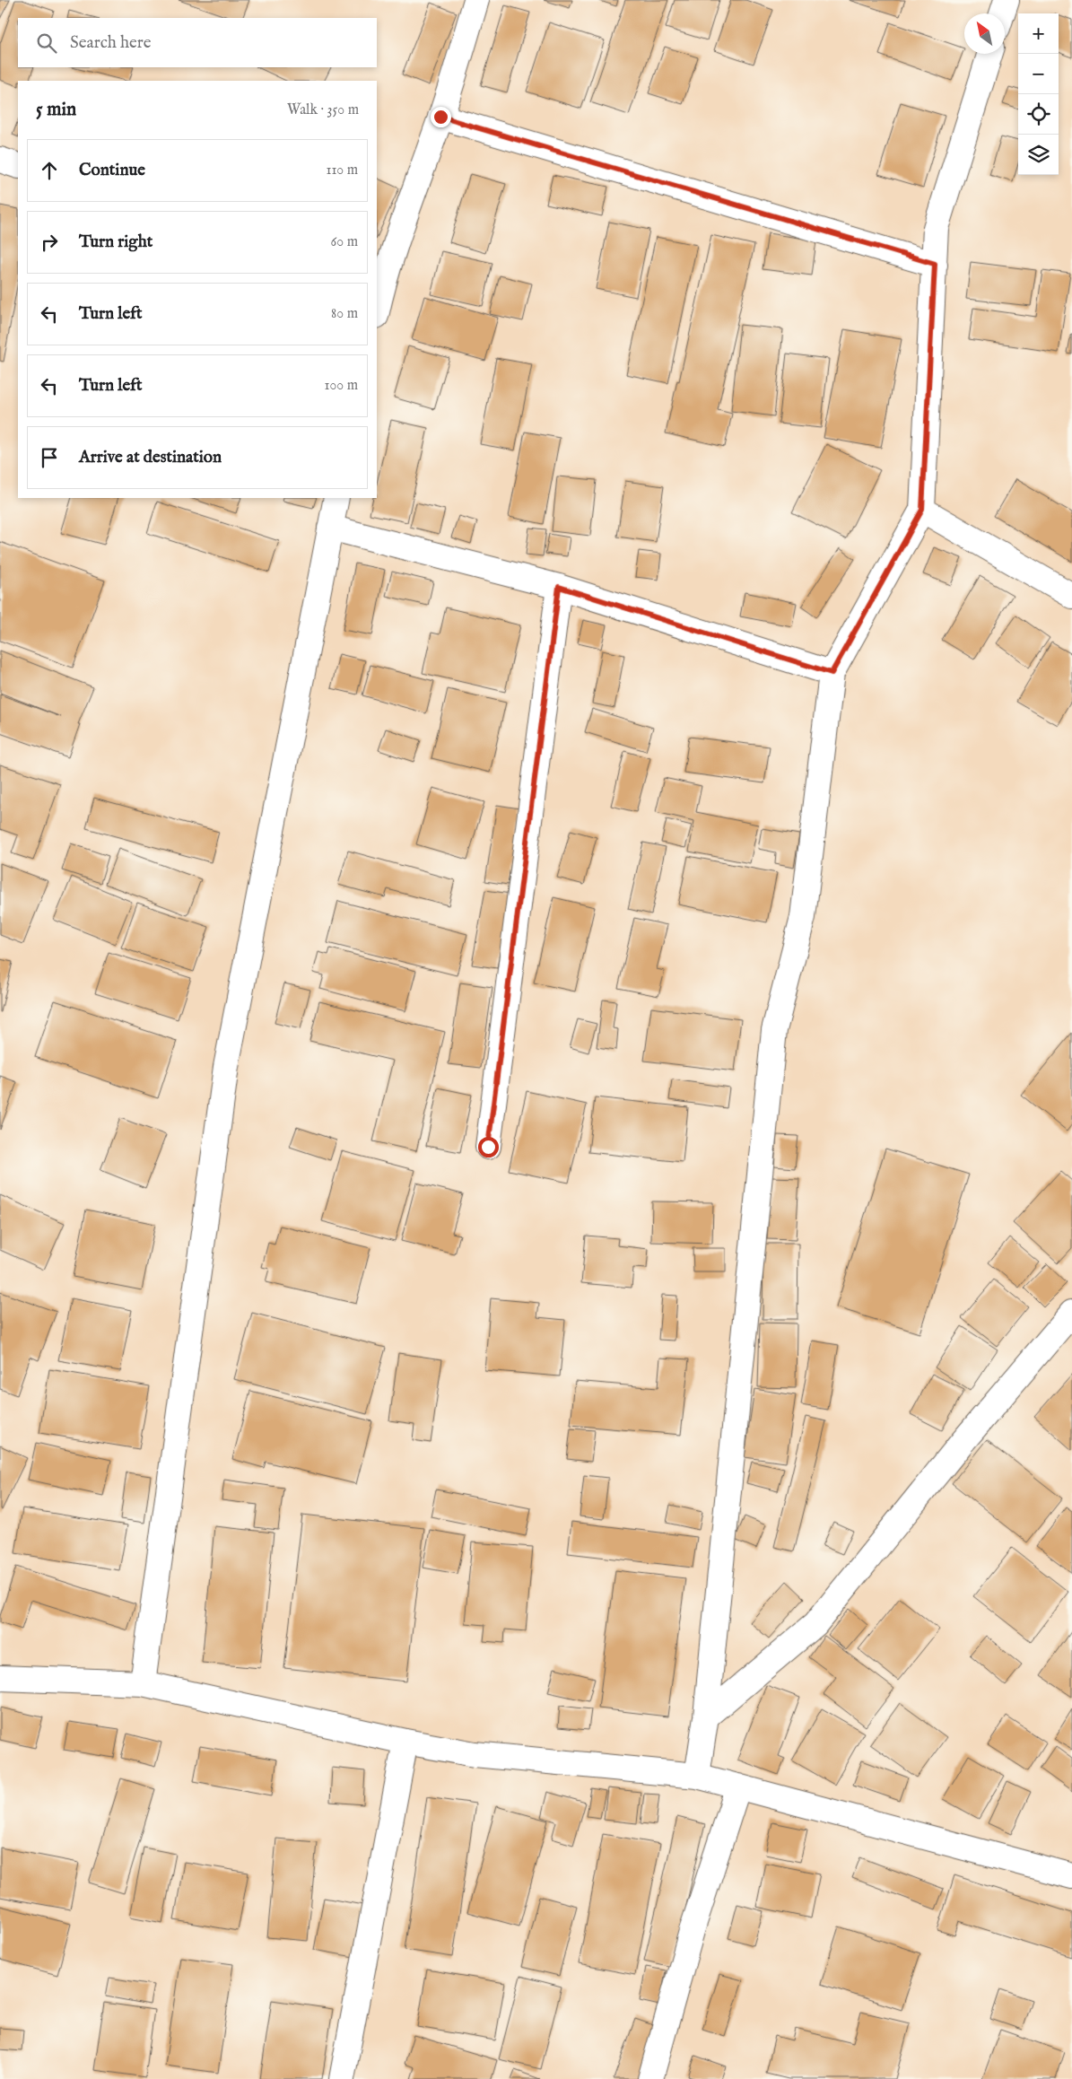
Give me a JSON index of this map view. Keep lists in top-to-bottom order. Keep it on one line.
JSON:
{"north":"top left","page":{"map_buttons":["+","−"],"search":"Search here","heading":["5 min","Walk · 350 m"],"list":[["Continue","110 m"],["Turn right","60 m"],["Turn left","80 m"],["Turn left","100 m"],"Arrive at destination"]}}
